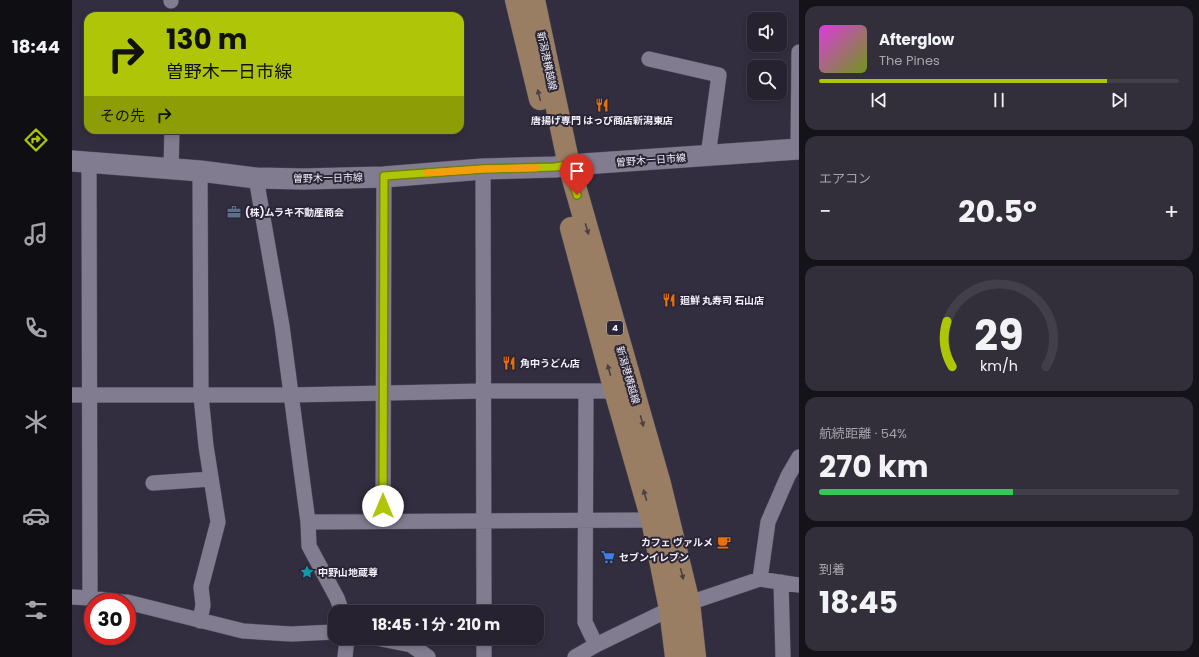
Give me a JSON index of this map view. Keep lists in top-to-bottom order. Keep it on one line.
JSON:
{"streets":{"main road":["新潟港横越線","曽野木一日市線","4"]},"crossings":[["新潟港横越線","曽野木一日市線"]],"places":{"restaurant":["唐揚げ専門 はっぴ商店新潟東店","廻鮮 丸寿司 石山店","角中うどん店"],"office":["(株)ムラキ不動産商会"],"cafe":["カフェ ヴァルメ"],"supermarket":["セブンイレブン"],"place":["中野山地蔵尊"]},"page":{"tabs":"18:44","turn":["130 m","曽野木一日市線"],"song":["Afterglow","The Pines"],"then":"その先","tile":["エアコン",["航続距離 · 54%","270 km"],["到着","18:45"]],"heat":["−","20.5°","+"],"limit":"30","trip":"18:45 · 1 分 · 210 m","gauge":["29","km/h"]}}
